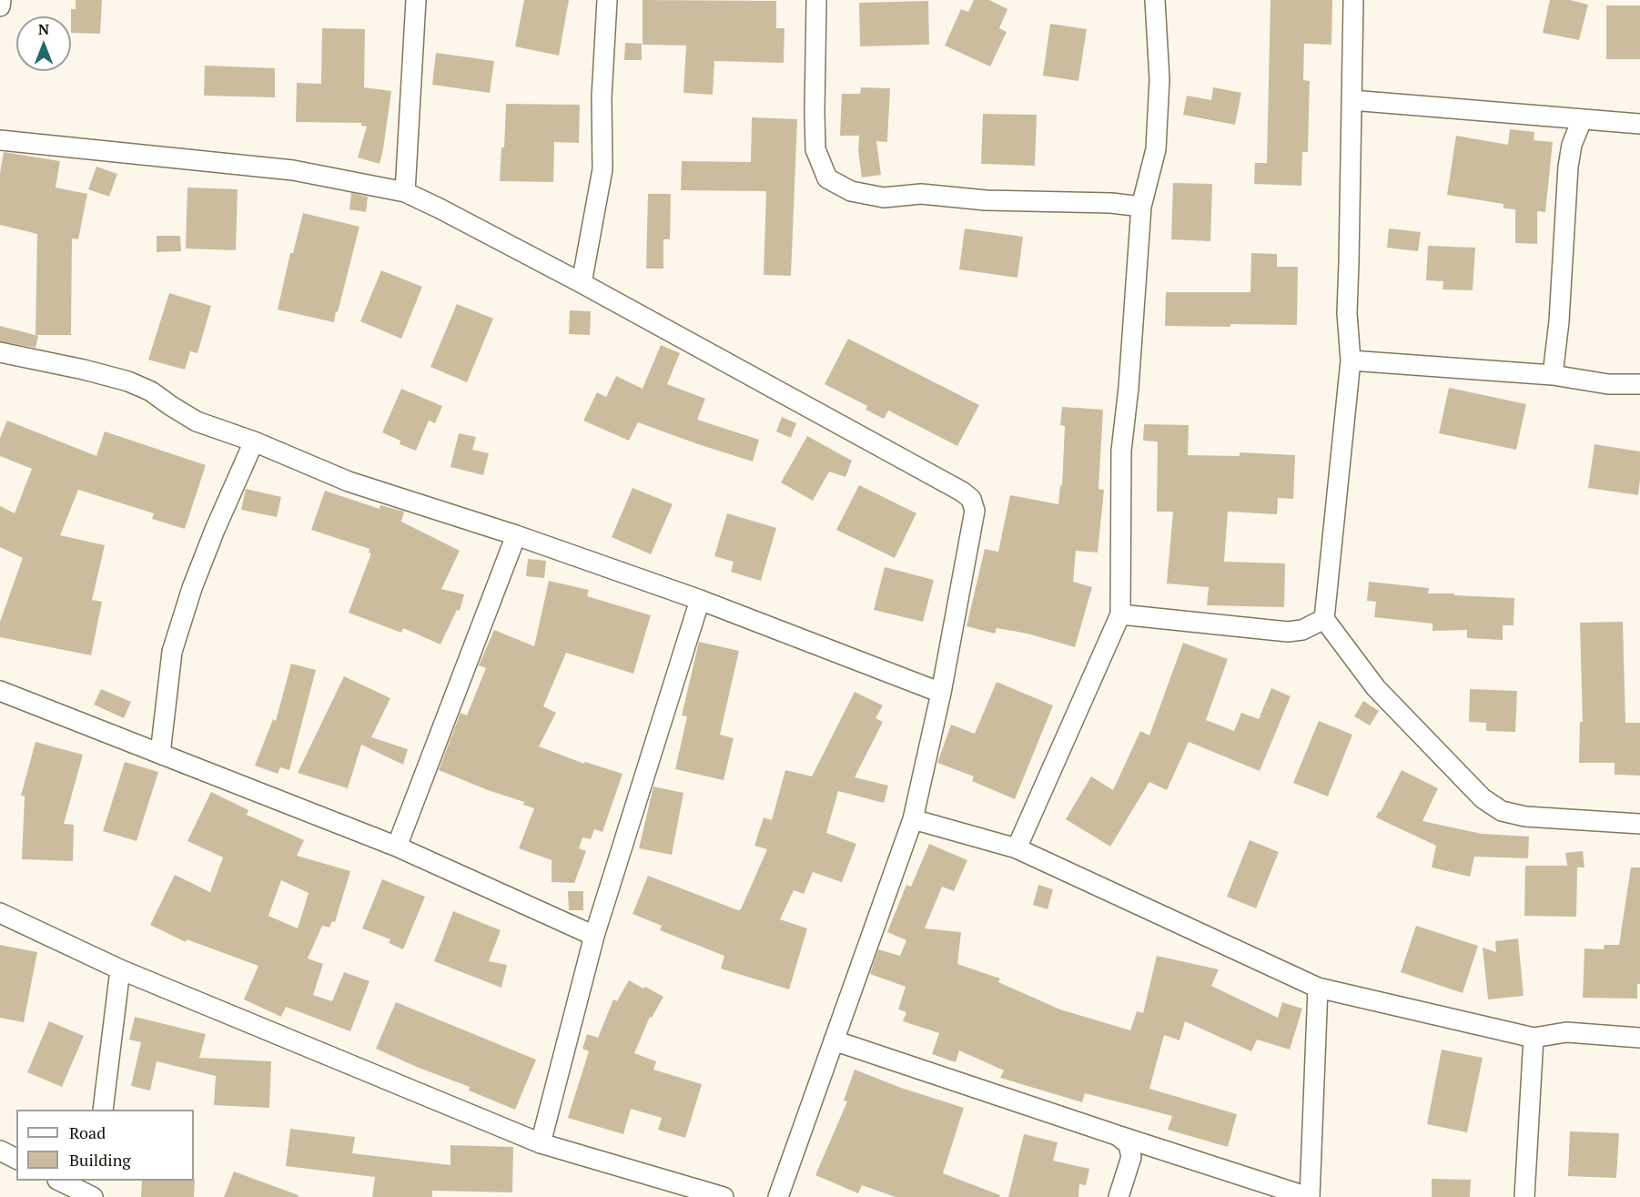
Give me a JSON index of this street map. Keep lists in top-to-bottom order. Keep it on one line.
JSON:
{"legend":["Road","Building"],"north":"top"}
